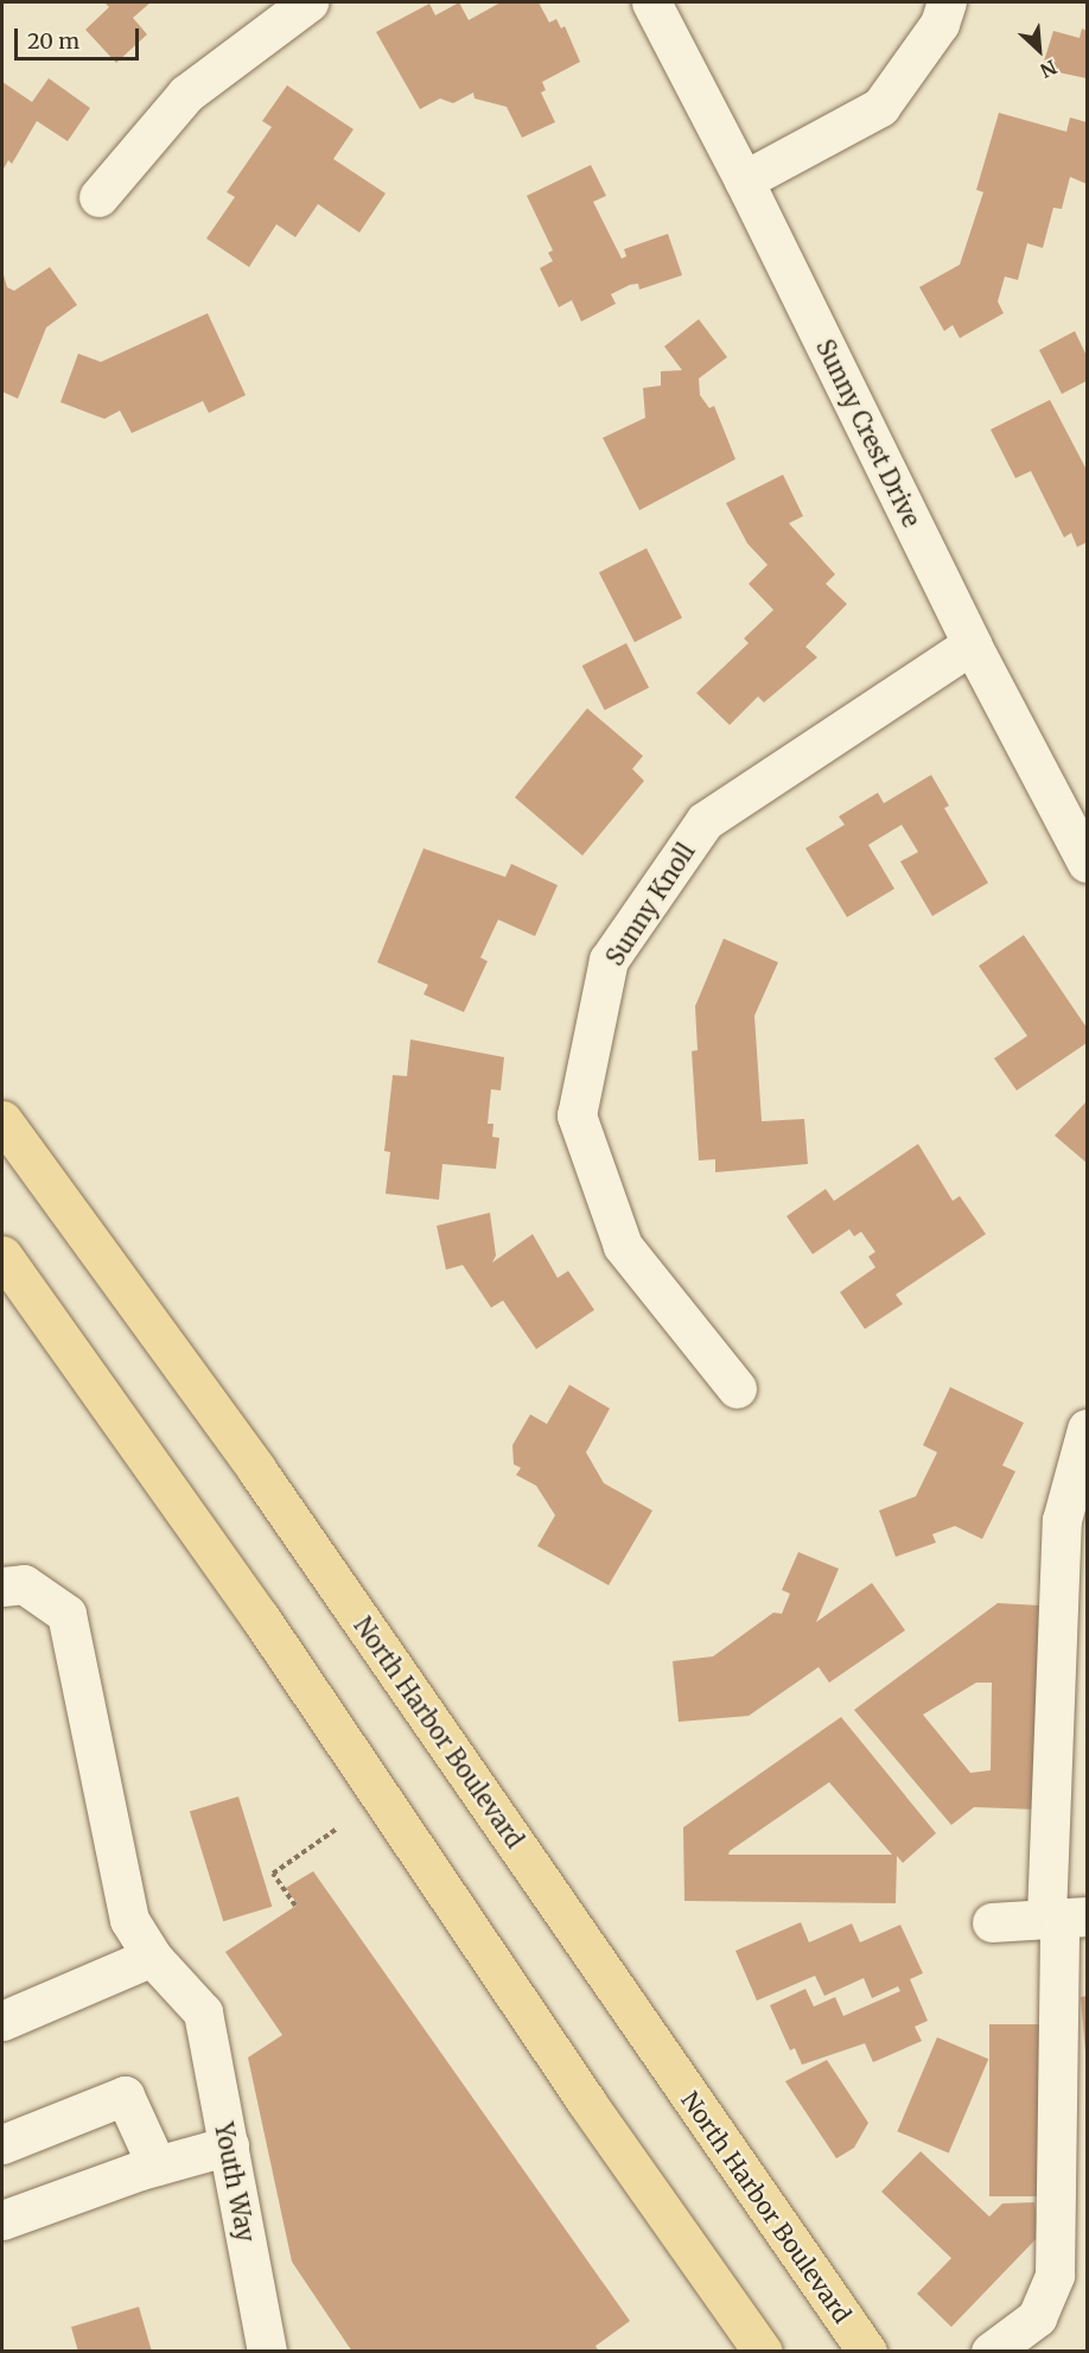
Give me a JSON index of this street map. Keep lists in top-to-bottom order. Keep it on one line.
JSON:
{"streets":{"main road":["North Harbor Boulevard"],"street":["Sunny Crest Drive","Sunny Knoll","Youth Way"]},"crossings":[["Sunny Crest Drive","Sunny Knoll"]],"scale_bar":"20 m","north":"bottom right"}
